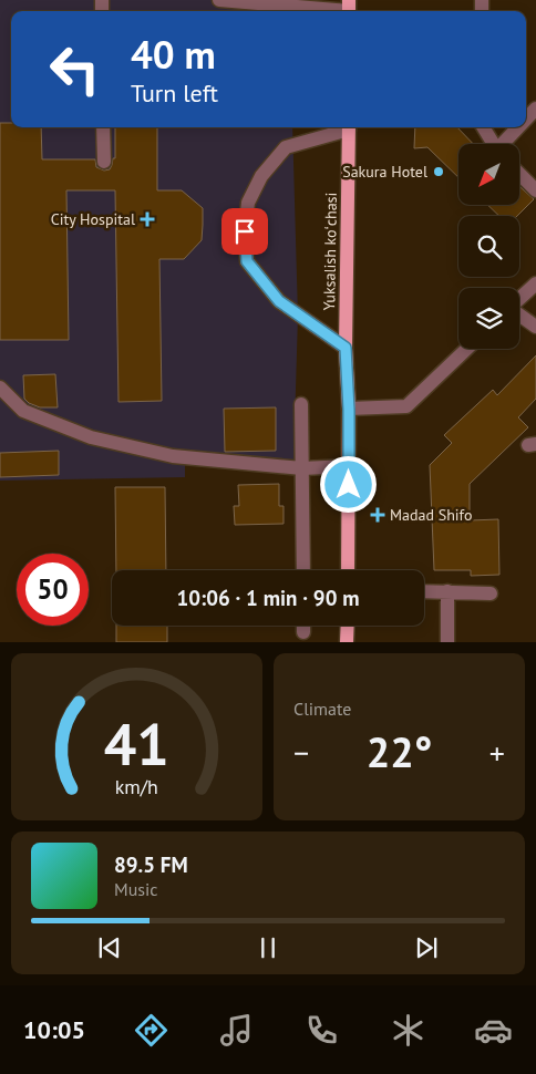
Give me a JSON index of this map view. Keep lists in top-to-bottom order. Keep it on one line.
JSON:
{"streets":{"main road":["Yuksalish koʻchasi"]},"places":{"other":["Sakura Hotel"],"health":["City Hospital","Madad Shifo"]},"north":"bottom left","page":{"turn":["40 m","Turn left"],"limit":"50","trip":"10:06 · 1 min · 90 m","tile":"Climate","heat":["−","22°","+"],"song":["89.5 FM","Music"],"tabs":"10:05","gauge":["41","km/h"]}}
